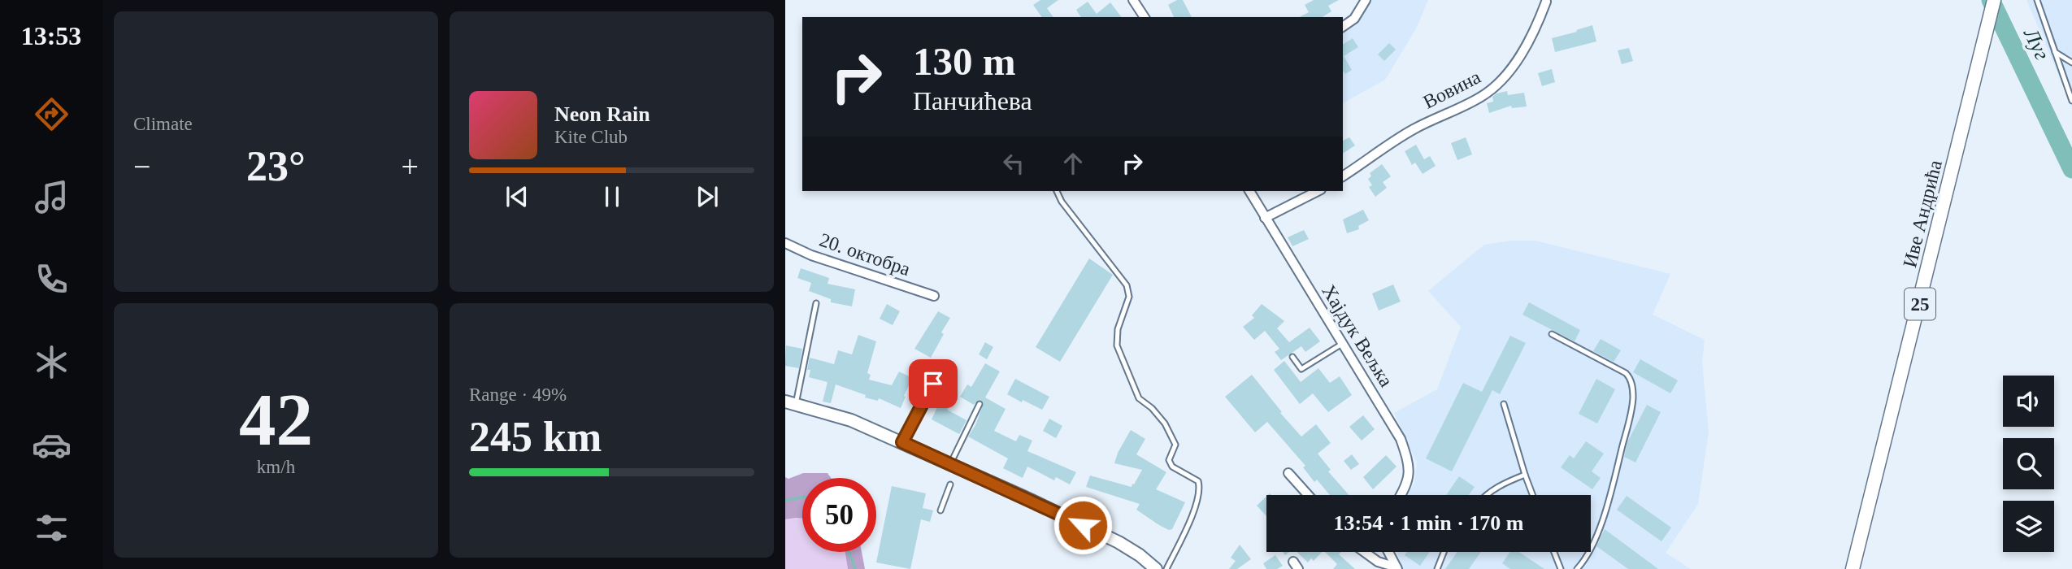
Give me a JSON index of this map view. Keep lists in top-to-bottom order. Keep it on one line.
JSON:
{"streets":{"main road":["Иве Андрића","25"],"street":["Вовина","20. октобра","Хајдук Вељка"]},"water":["Луг"],"page":{"tabs":"13:53","tile":["Climate",["42","km/h"],["Range · 49%","245 km"]],"turn":["130 m","Панчићева"],"song":["Neon Rain","Kite Club"],"heat":["−","23°","+"],"limit":"50","trip":"13:54 · 1 min · 170 m"}}
